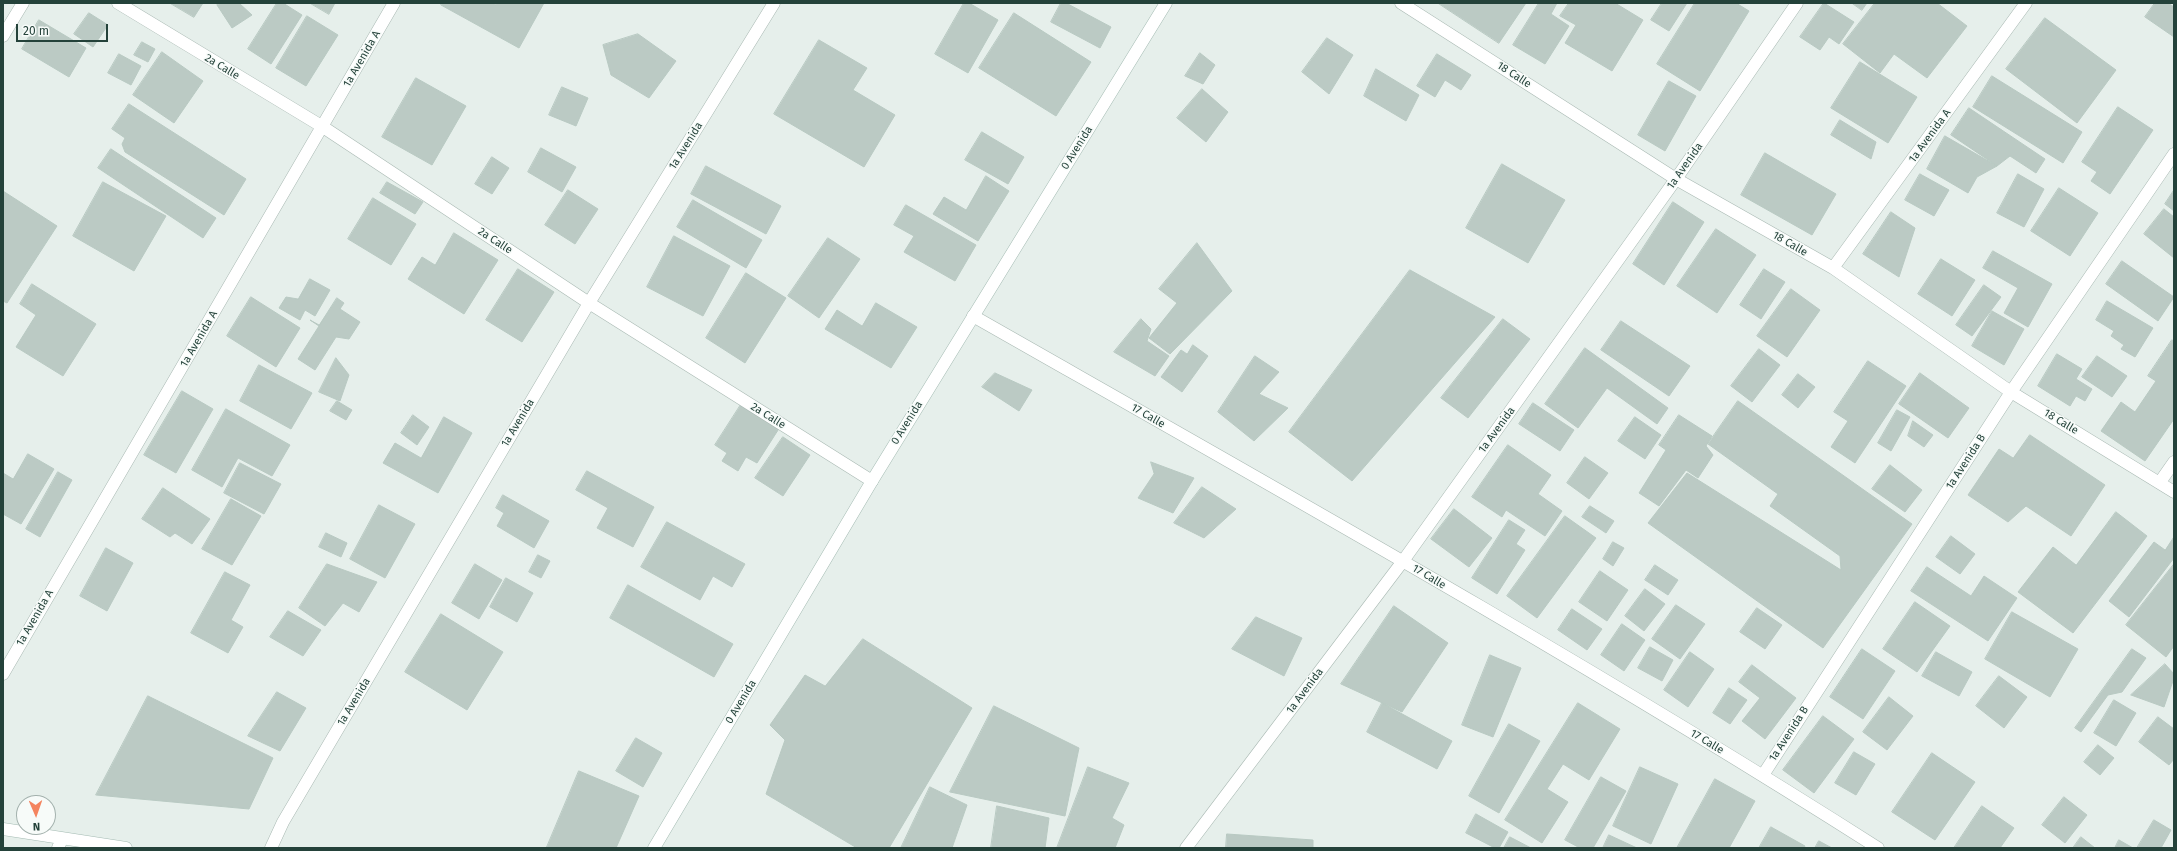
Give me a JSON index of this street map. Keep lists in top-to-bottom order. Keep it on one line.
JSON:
{"streets":{"street":["1a Avenida A","2a Calle","18 Calle","1a Avenida","0 Avenida","17 Calle","1a Avenida B"]},"crossings":[["1a Avenida A","2a Calle"],["1a Avenida A","18 Calle"],["2a Calle","1a Avenida"],["2a Calle","0 Avenida"],["18 Calle","1a Avenida"],["18 Calle","1a Avenida B"],["1a Avenida","17 Calle"],["0 Avenida","17 Calle"],["17 Calle","1a Avenida B"]],"scale_bar":"20 m","north":"bottom"}
